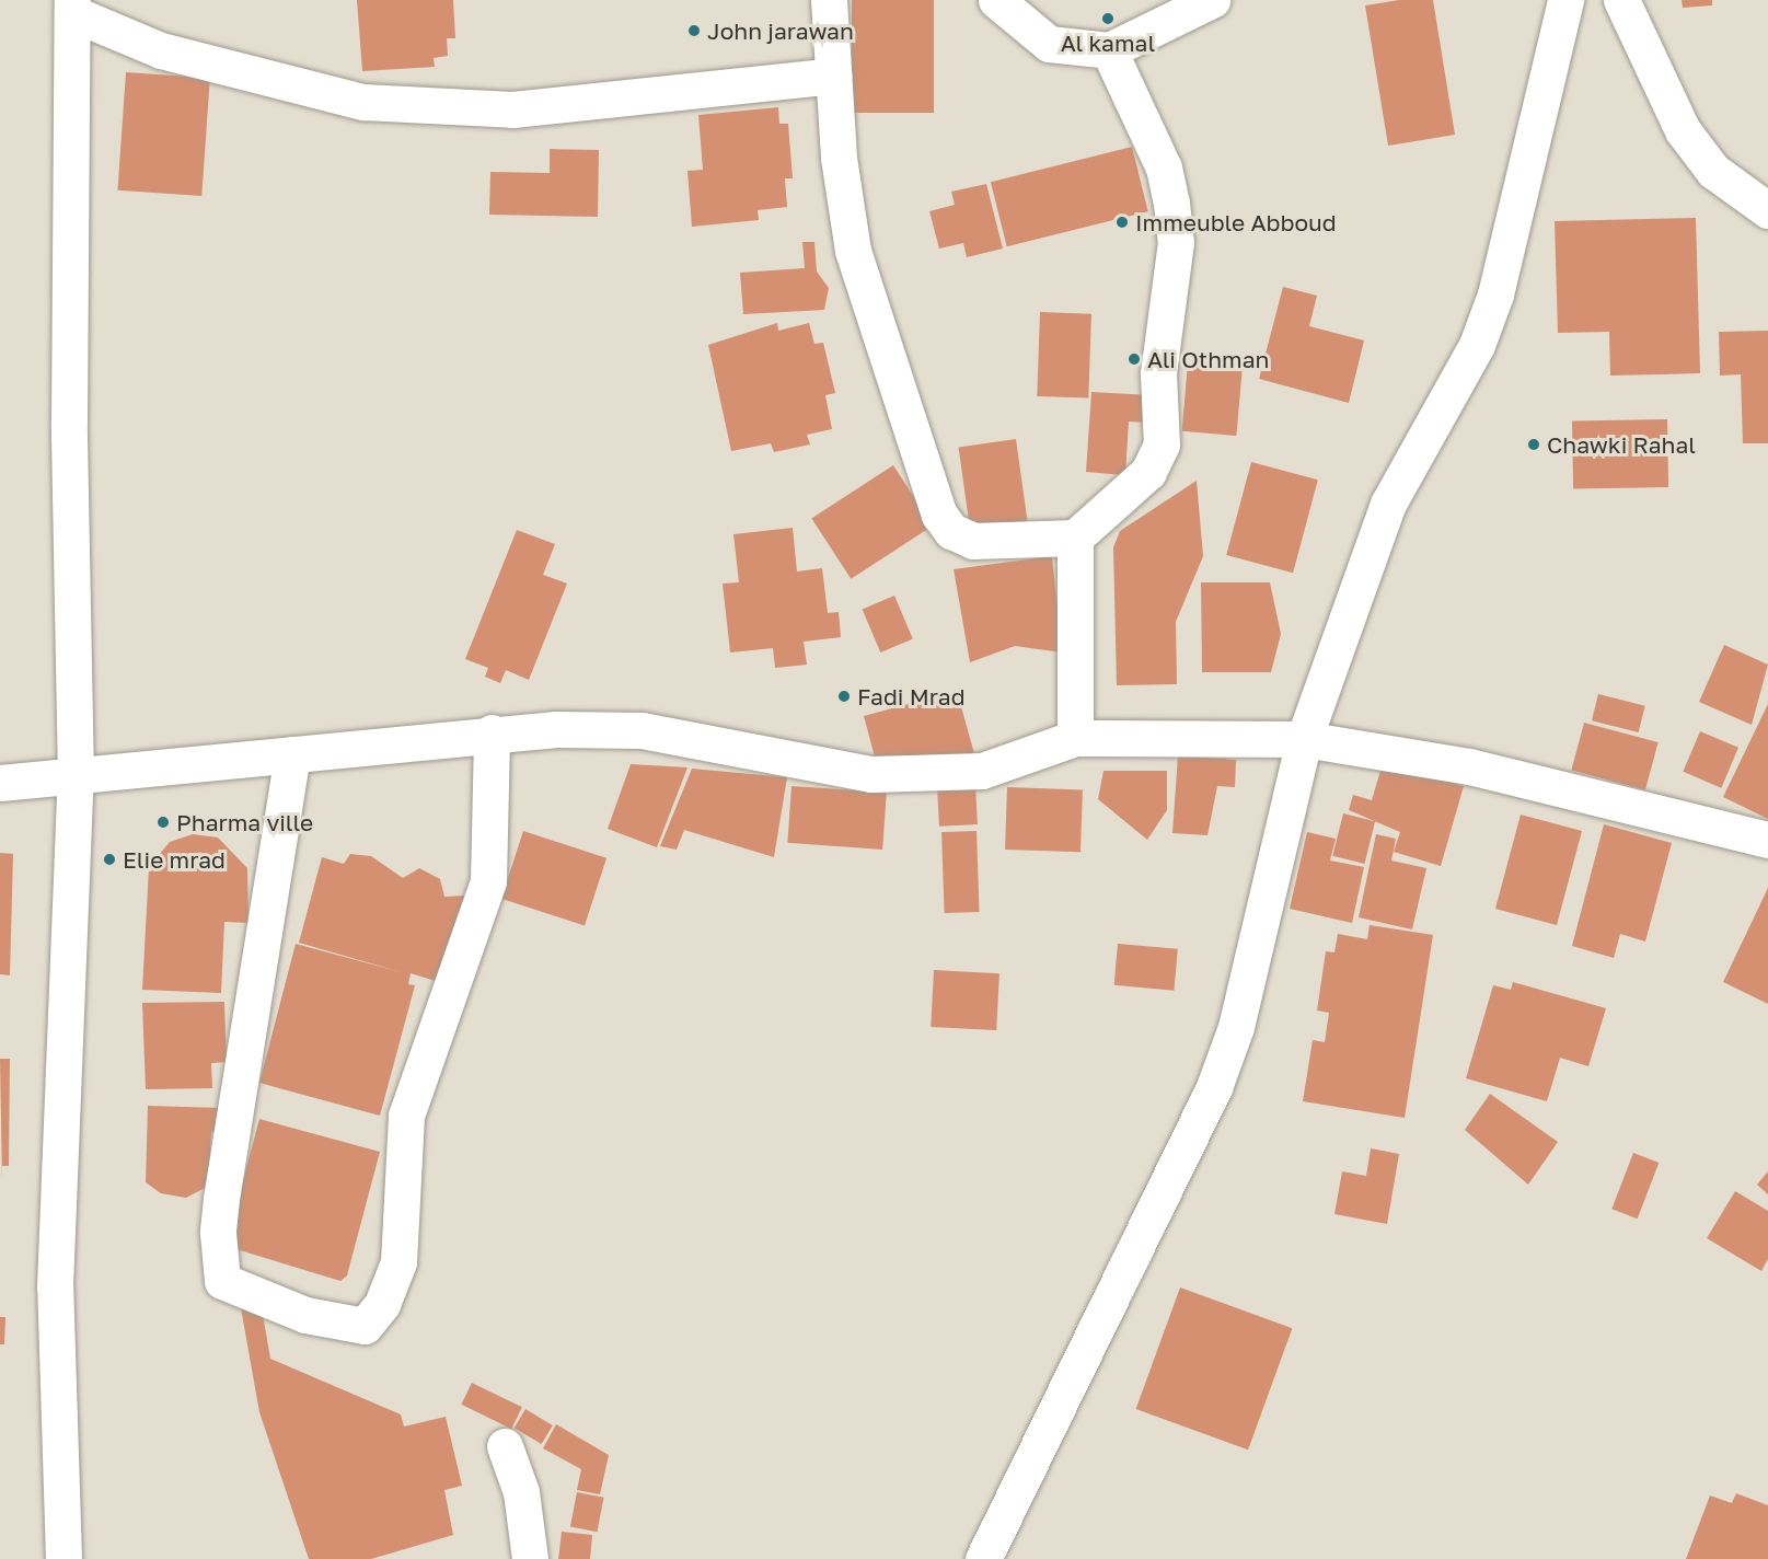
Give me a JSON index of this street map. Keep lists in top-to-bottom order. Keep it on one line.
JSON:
{"places":["Al kamal","John jarawan","Immeuble Abboud","Ali Othman","Chawki Rahal","Fadi Mrad","Pharma ville","Elie mrad"]}
